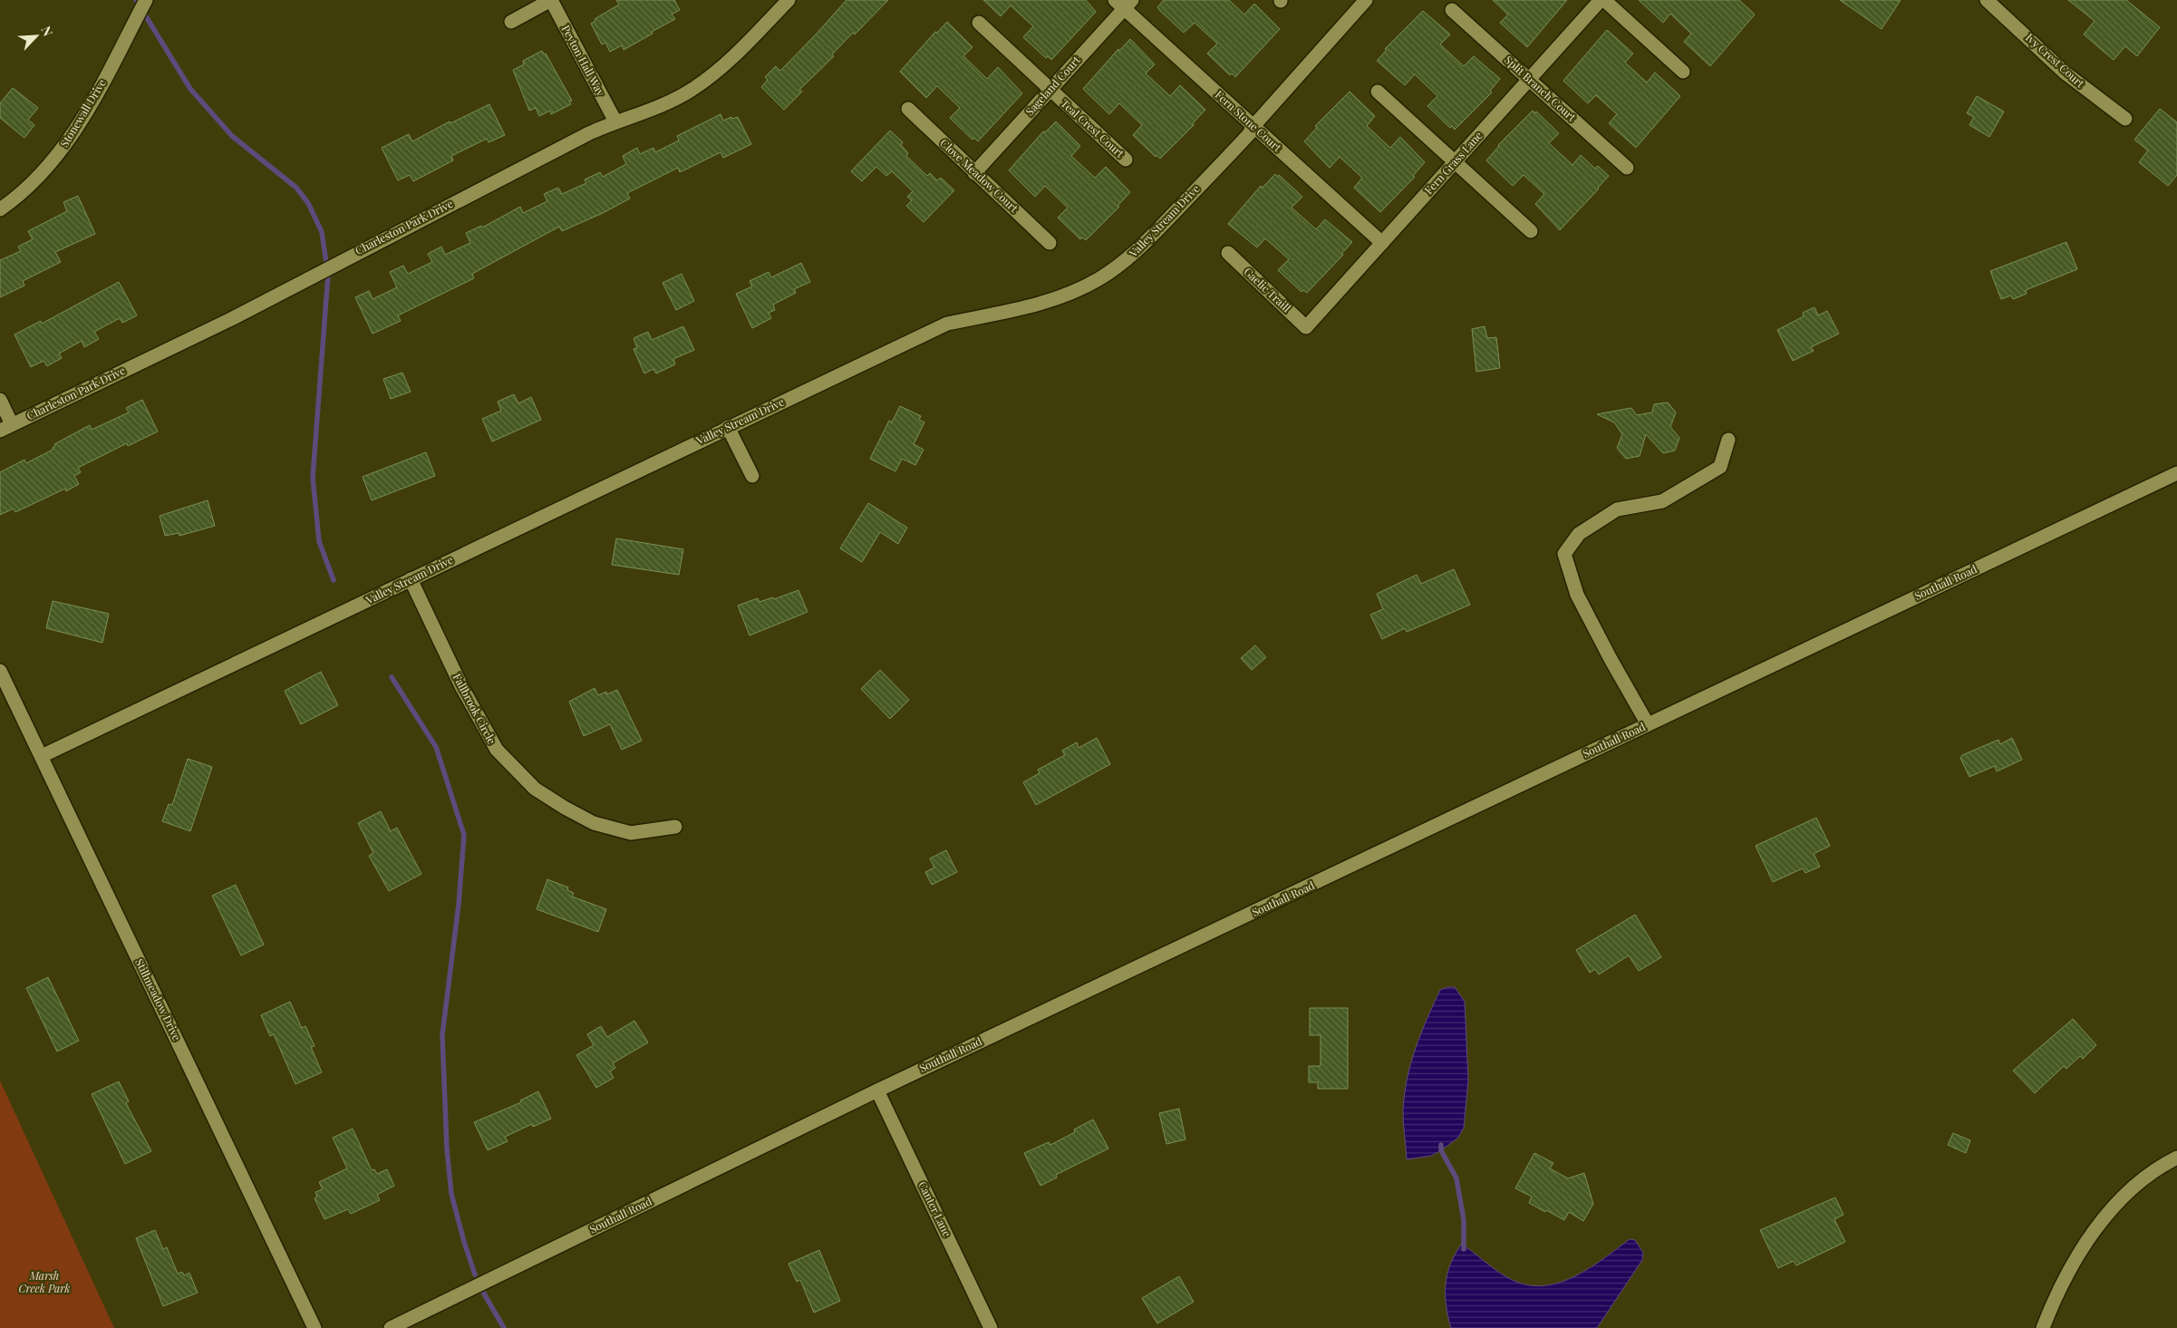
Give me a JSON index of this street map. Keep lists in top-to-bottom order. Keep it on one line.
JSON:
{"streets":{"street":["Peyton Hall Way","Ivy Crest Court","Sageland Court","Split Branch Court","Stonewall Drive","Fern Stone Court","Teal Crest Court","Fern Grass Lane","Clove Meadow Court","Valley Stream Drive","Charleston Park Drive","Gaelic Traill","Southall Road","Fallbrook Circle","Stillmeadow Drive","Canter Lane"]},"crossings":[["Peyton Hall Way","Charleston Park Drive"],["Sageland Court","Fern Stone Court"],["Sageland Court","Teal Crest Court"],["Sageland Court","Clove Meadow Court"],["Split Branch Court","Fern Grass Lane"],["Fern Stone Court","Fern Grass Lane"],["Fern Stone Court","Valley Stream Drive"],["Fern Grass Lane","Gaelic Traill"],["Valley Stream Drive","Fallbrook Circle"],["Valley Stream Drive","Stillmeadow Drive"],["Southall Road","Canter Lane"]],"parks":["Marsh Creek Park"],"north":"top right"}
